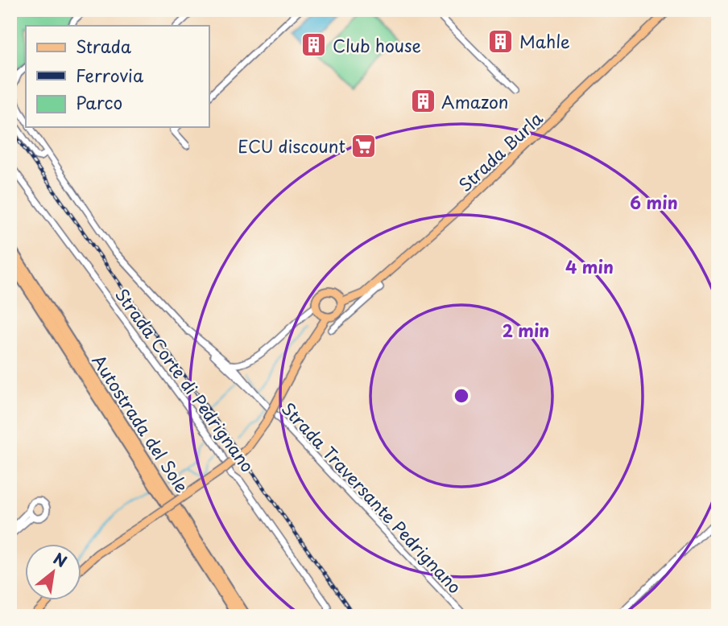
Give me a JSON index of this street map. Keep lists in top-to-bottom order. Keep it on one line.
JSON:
{"streets":{"highway":["Autostrada del Sole"],"main road":["Strada Burla"],"street":["Strada Corte di Pedrignano","Strada Traversante Pedrignano"]},"places":{"building":["Mahle","Club house","Amazon"],"supermarket":["ECU discount"]},"legend":["Strada","Ferrovia","Parco"],"north":"top right","rings":["6 min","4 min","2 min"]}
